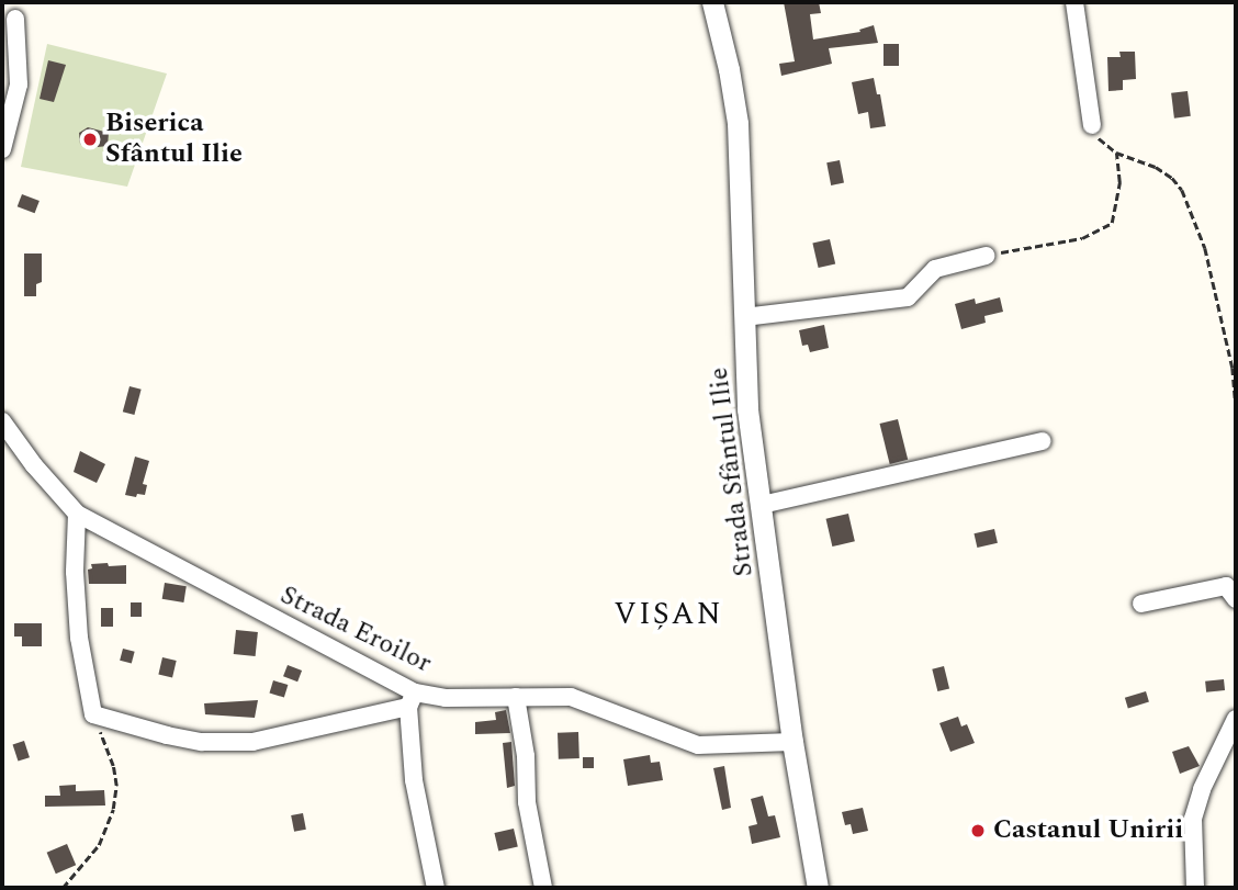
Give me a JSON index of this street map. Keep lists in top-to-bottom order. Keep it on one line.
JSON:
{"streets":{"street":["Strada Sfântul Ilie","Strada Eroilor"]},"crossings":[["Strada Sfântul Ilie","Strada Eroilor"]],"districts":["VIȘAN"],"places":["Biserica Sfântul Ilie","Castanul Unirii"]}
